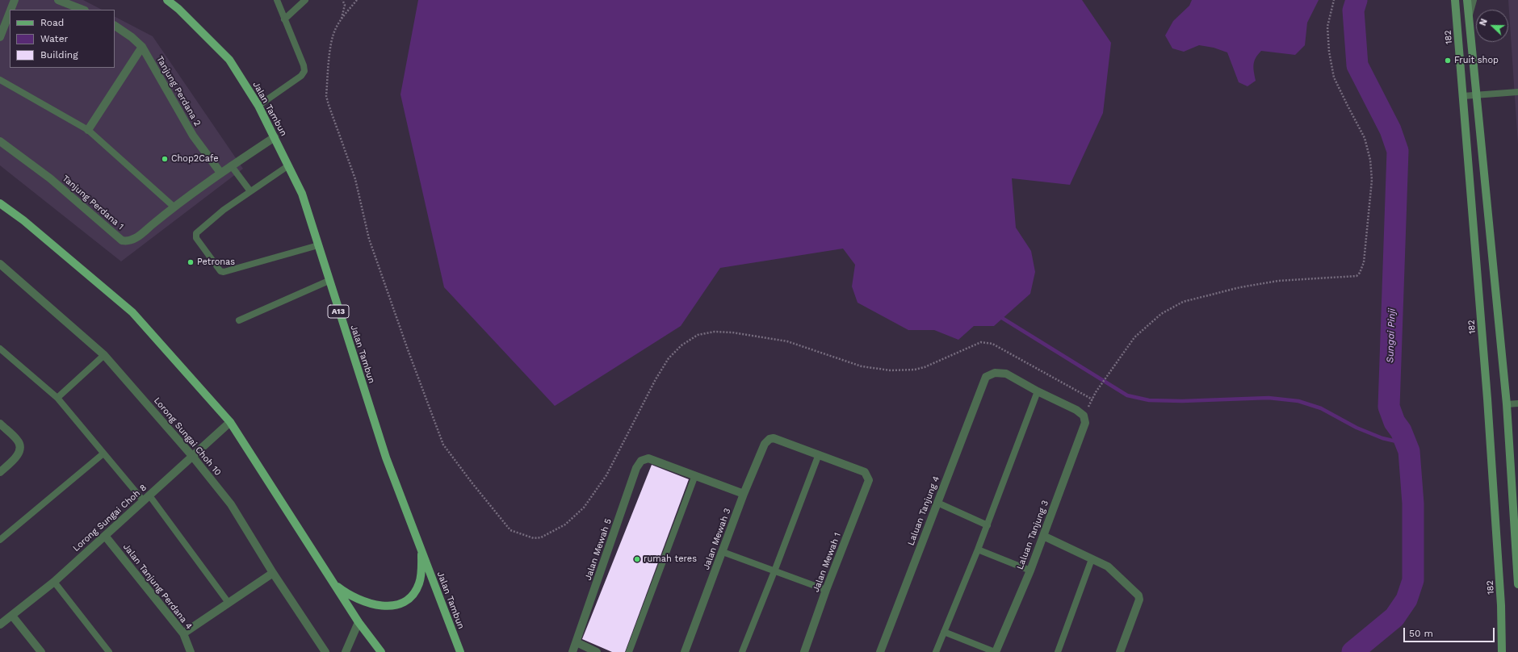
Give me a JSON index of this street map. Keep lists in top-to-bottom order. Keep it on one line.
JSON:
{"streets":{"main road":["Jalan Tambun","A13"],"street":["182","Tanjung Perdana 2","Tanjung Perdana 1","Lorong Sungai Choh 10","Laluan Tanjung 4","Lorong Sungai Choh 8","Laluan Tanjung 3","Jalan Mewah 3","Jalan Mewah 5","Jalan Mewah 1","Jalan Tanjung Perdana 4"]},"crossings":[["Tanjung Perdana 2","Tanjung Perdana 1"],["Jalan Tambun","Tanjung Perdana 1"],["Lorong Sungai Choh 10","Lorong Sungai Choh 8"],["Lorong Sungai Choh 8","Jalan Tanjung Perdana 4"],["Jalan Mewah 3","Jalan Mewah 1"]],"water":["Sungai Pinji"],"places":["Fruit shop","Chop2Cafe","Petronas","rumah teres"],"legend":["Road","Water","Building"],"scale_bar":"50 m","north":"left"}
